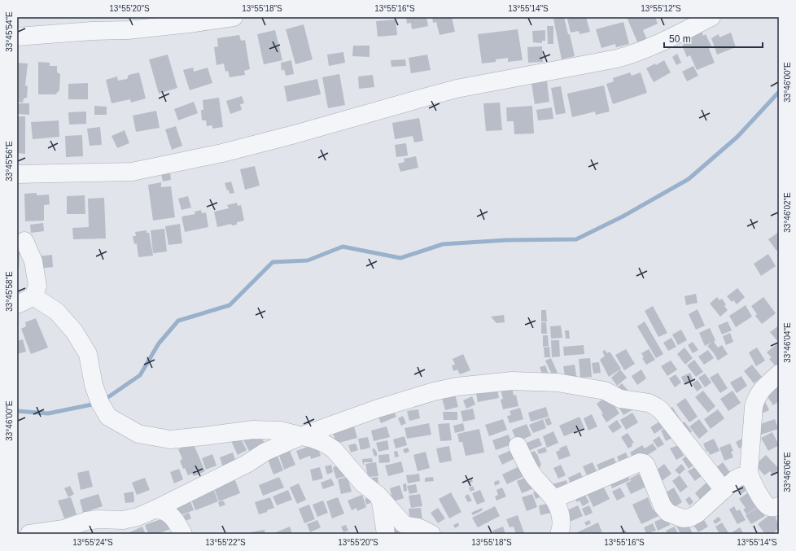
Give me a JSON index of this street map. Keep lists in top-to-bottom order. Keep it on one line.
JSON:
{"scale_bar":"50 m","coordinates":["13°55'20\"S","13°55'18\"S","13°55'16\"S","13°55'14\"S","13°55'12\"S","33°45'54\"E","33°46'00\"E","33°45'56\"E","33°46'02\"E","33°45'58\"E","33°46'04\"E","33°46'06\"E","13°55'24\"S","13°55'22\"S"]}
